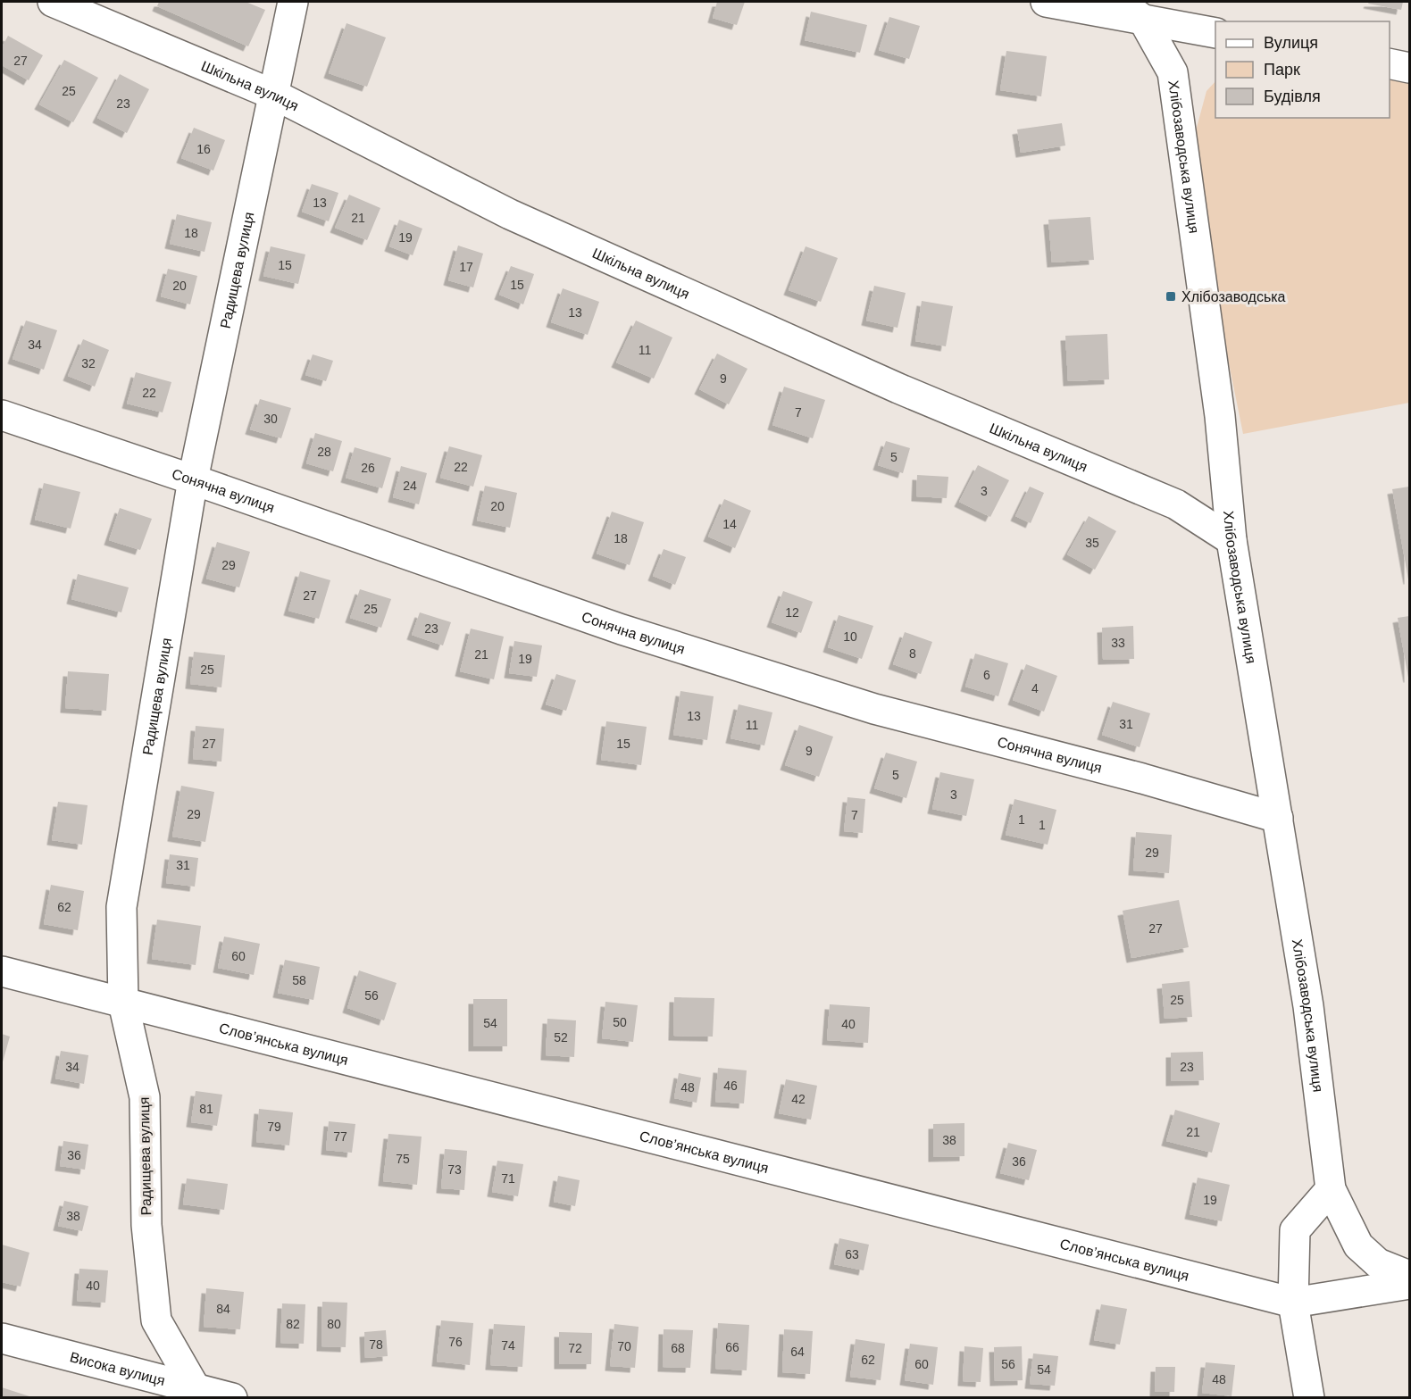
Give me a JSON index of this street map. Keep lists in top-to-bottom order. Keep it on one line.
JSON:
{"streets":{"street":["Шкільна вулиця","Хлібозаводська вулиця","Радищева вулиця","Сонячна вулиця","Слов’янська вулиця","Висока вулиця"]},"crossings":[["Шкільна вулиця","Хлібозаводська вулиця"],["Шкільна вулиця","Радищева вулиця"],["Хлібозаводська вулиця","Сонячна вулиця"],["Радищева вулиця","Сонячна вулиця"],["Радищева вулиця","Слов’янська вулиця"],["Радищева вулиця","Висока вулиця"]],"places":{"transit":["Хлібозаводська"]},"house_numbers":["27","25","23","16","13","21","18","19","15","17","15","20","13","34","11","32","9","22","7","30","28","5","22","26","24","3","20","14","18","35","29","27","25","12","23","10","33","8","21","19","25","6","4","13","31","11","27","15","9","5","3","29","7","1","1","29","31","62","27","60","58","56","25","50","54","40","52","34","23","46","48","42","81","79","21","77","38","36","75","36","73","71","19","38","63","40","84","82","80","76","78","74","70","66","72","68","64","62","60","56","54","48"],"legend":["Вулиця","Парк","Будівля"]}
